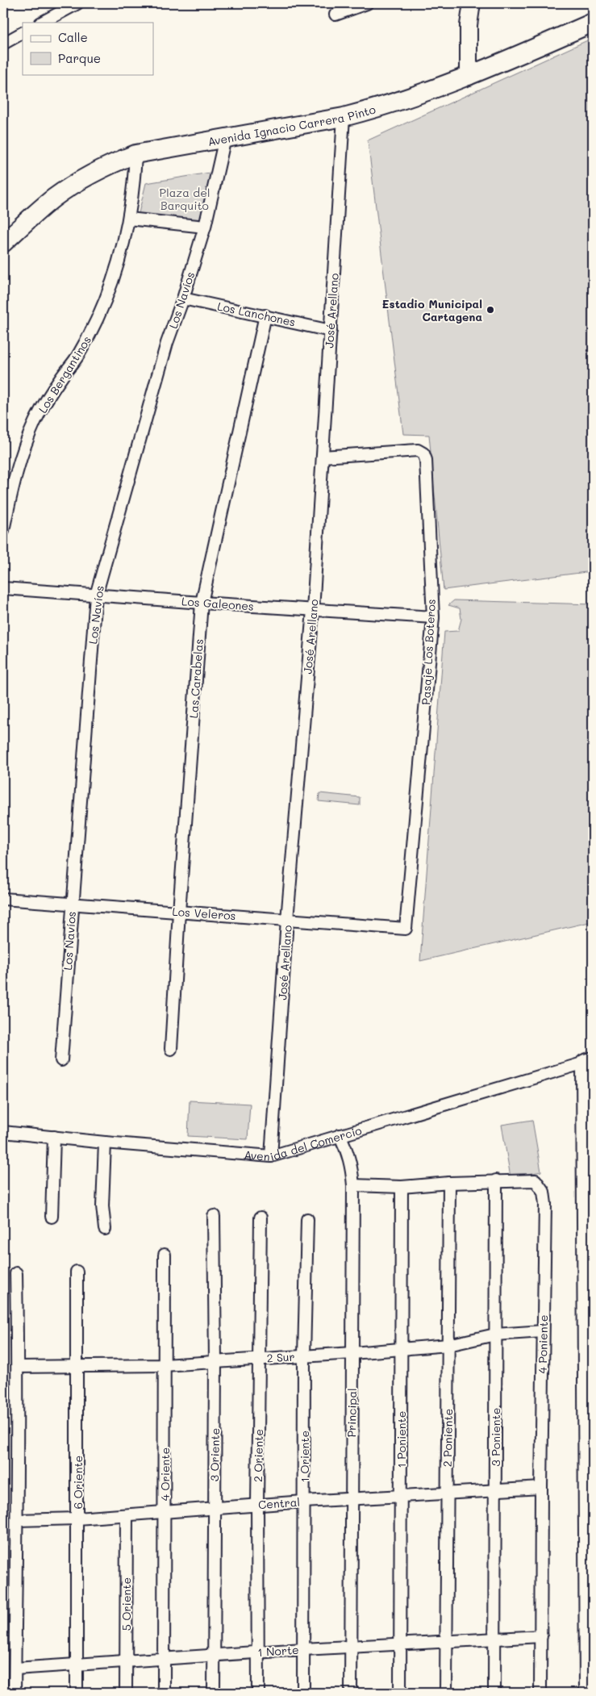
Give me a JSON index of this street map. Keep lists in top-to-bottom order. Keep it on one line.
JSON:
{"streets":{"main road":["Avenida Ignacio Carrera Pinto"],"street":["Los Navíos","José Arellano","Los Lanchones","Los Bergantinos","Los Galeones","Pasaje Los Boteros","Las Carabelas","Los Veleros","Avenida del Comercio","4 Poniente","2 Sur","Principal","3 Poniente","2 Poniente","1 Poniente","3 Oriente","2 Oriente","1 Oriente","4 Oriente","6 Oriente","Central","5 Oriente","1 Norte"]},"crossings":[["Avenida Ignacio Carrera Pinto","Los Navíos"],["Avenida Ignacio Carrera Pinto","José Arellano"],["Avenida Ignacio Carrera Pinto","Los Bergantinos"],["Los Navíos","Los Lanchones"],["Los Navíos","Los Galeones"],["Los Navíos","Los Veleros"],["José Arellano","Los Lanchones"],["José Arellano","Los Galeones"],["José Arellano","Pasaje Los Boteros"],["José Arellano","Los Veleros"],["José Arellano","Avenida del Comercio"],["Los Lanchones","Las Carabelas"],["Los Galeones","Pasaje Los Boteros"],["Los Galeones","Las Carabelas"],["Pasaje Los Boteros","Los Veleros"],["Las Carabelas","Los Veleros"],["Avenida del Comercio","Principal"],["4 Poniente","2 Sur"],["4 Poniente","Principal"],["4 Poniente","3 Poniente"],["4 Poniente","2 Poniente"],["4 Poniente","1 Poniente"],["4 Poniente","Central"],["4 Poniente","1 Norte"],["2 Sur","Principal"],["2 Sur","3 Poniente"],["2 Sur","2 Poniente"],["2 Sur","1 Poniente"],["2 Sur","3 Oriente"],["2 Sur","2 Oriente"],["2 Sur","1 Oriente"],["2 Sur","4 Oriente"],["2 Sur","6 Oriente"],["Principal","Central"],["Principal","1 Norte"],["3 Poniente","Central"],["3 Poniente","1 Norte"],["2 Poniente","Central"],["2 Poniente","1 Norte"],["1 Poniente","Central"],["1 Poniente","1 Norte"],["3 Oriente","Central"],["3 Oriente","1 Norte"],["2 Oriente","Central"],["2 Oriente","1 Norte"],["1 Oriente","Central"],["1 Oriente","1 Norte"],["4 Oriente","Central"],["4 Oriente","1 Norte"],["6 Oriente","Central"],["6 Oriente","1 Norte"],["Central","5 Oriente"],["5 Oriente","1 Norte"]],"parks":["Plaza del Barquito"],"places":["Estadio Municipal Cartagena"],"legend":["Calle","Parque"]}
